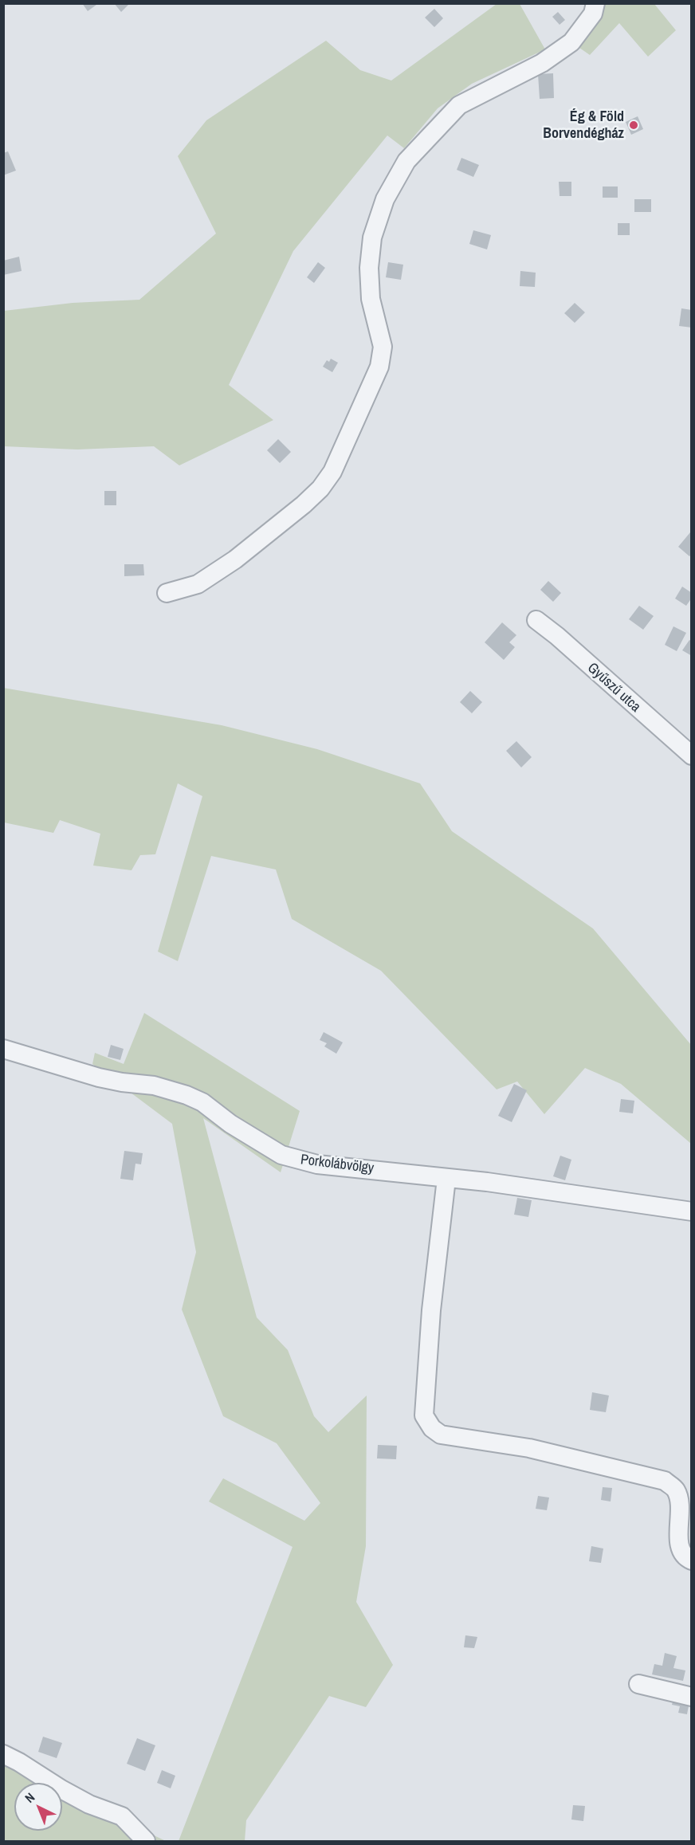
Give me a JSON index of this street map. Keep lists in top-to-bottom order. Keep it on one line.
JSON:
{"streets":{"street":["Gyűszű utca","Porkolábvölgy"]},"places":["Ég & Föld Borvendégház"],"north":"top left"}
